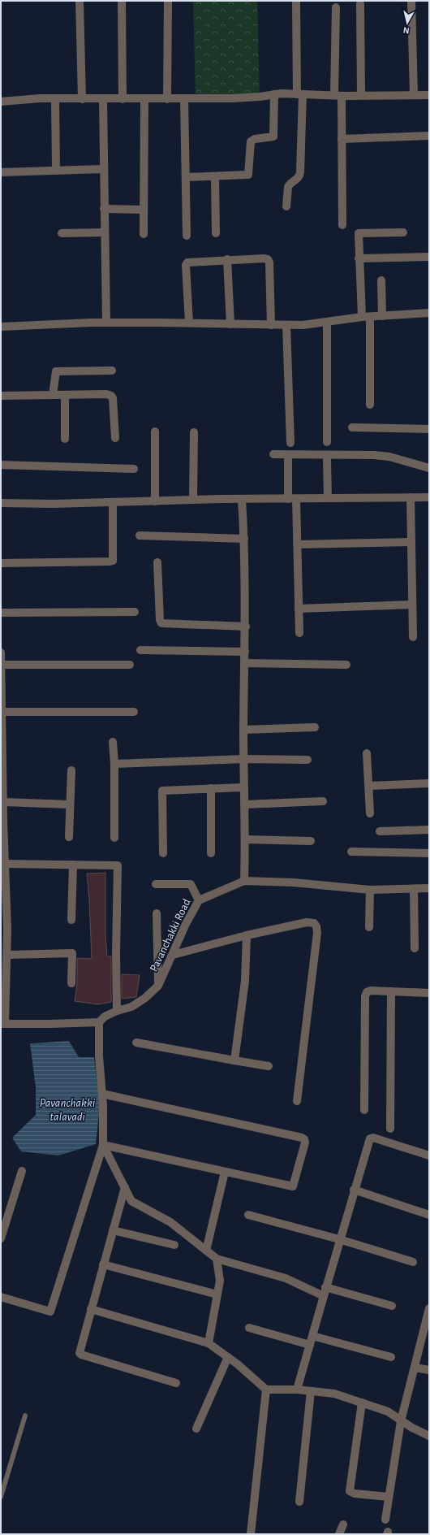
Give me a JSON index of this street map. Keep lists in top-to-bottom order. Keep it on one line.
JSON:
{"streets":{"street":["Pavanchakki Road"]},"water":["Pavanchakki talavadi"],"north":"bottom"}
